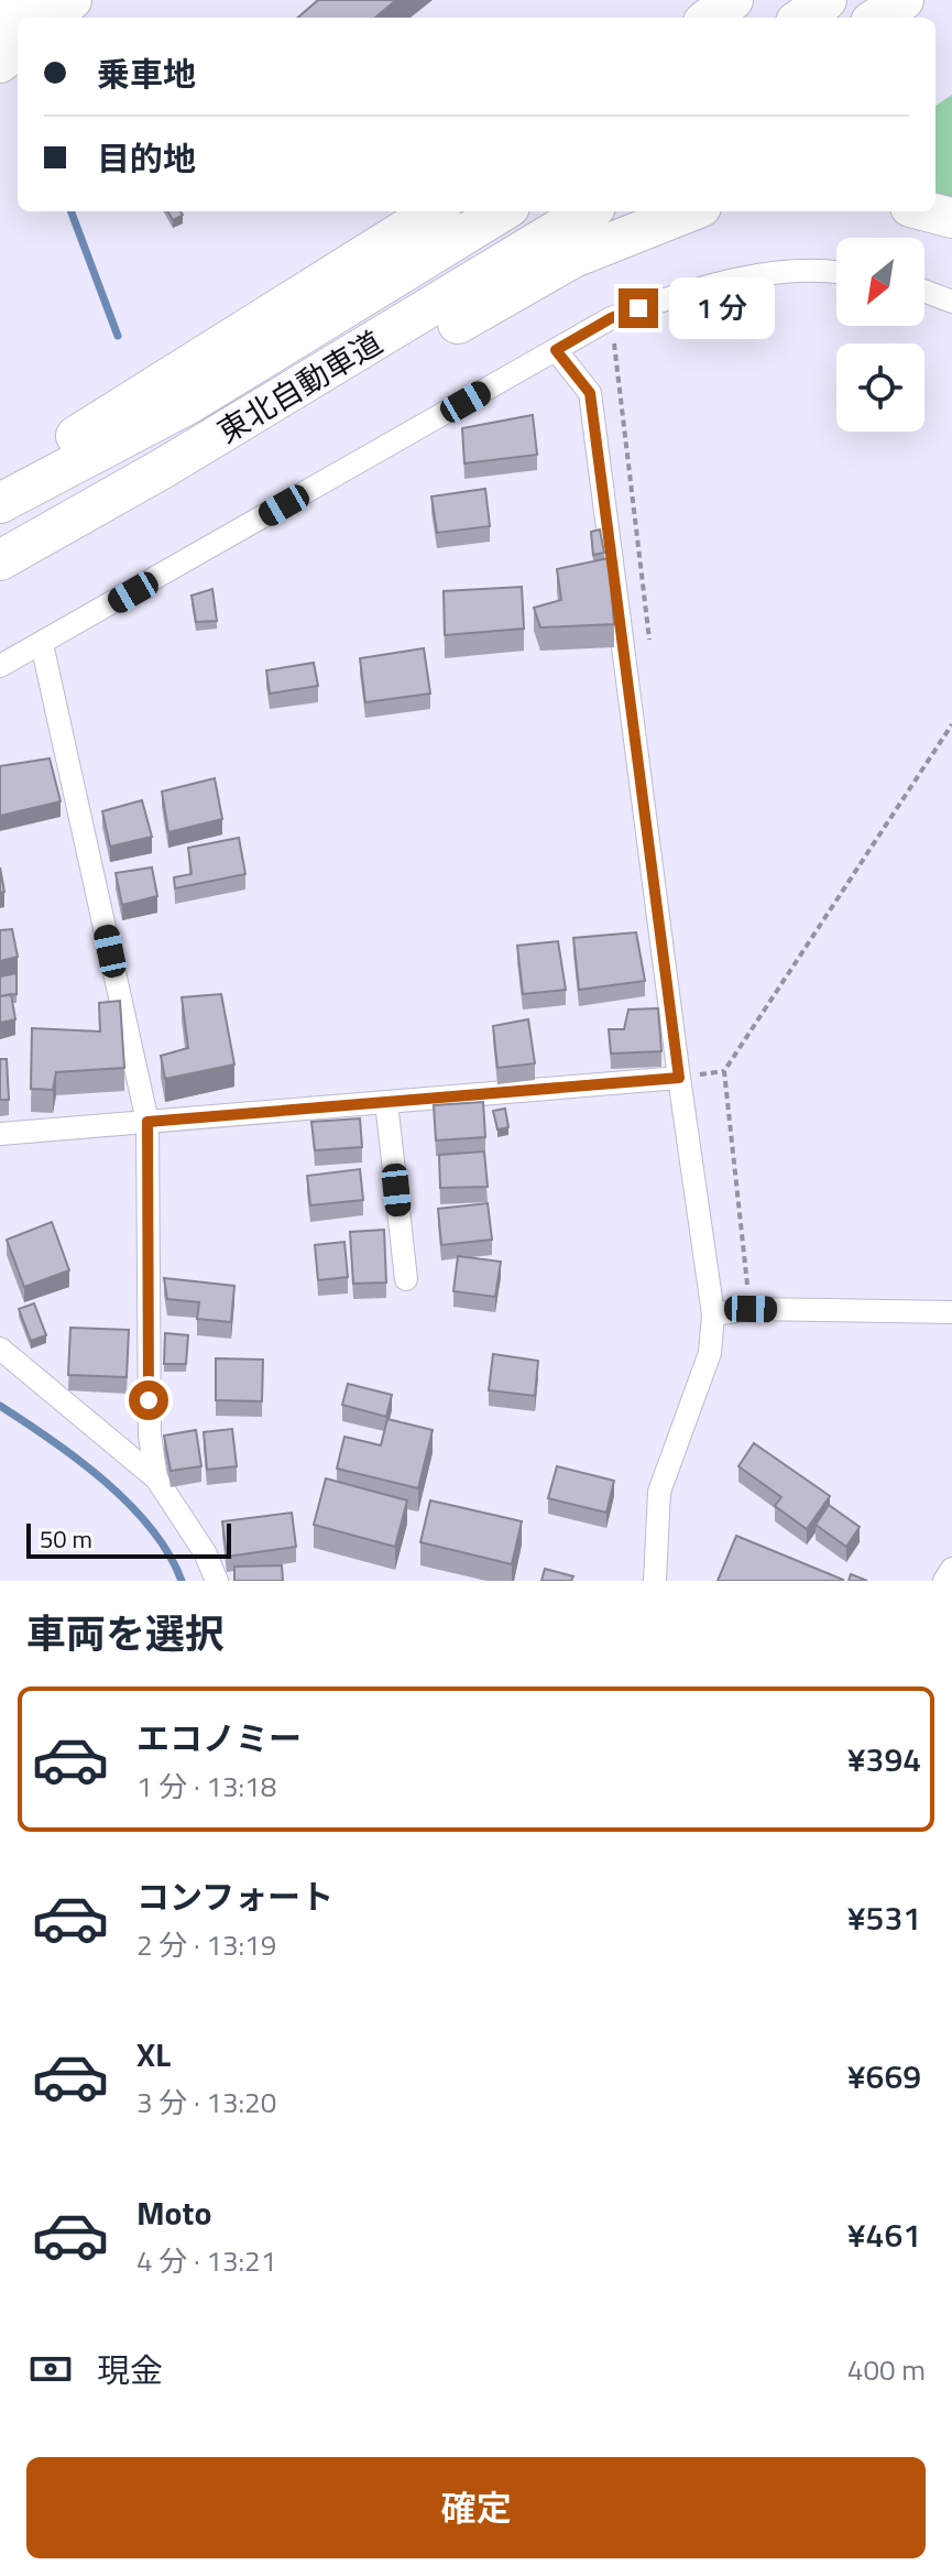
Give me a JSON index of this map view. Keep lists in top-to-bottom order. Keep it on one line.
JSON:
{"streets":{"highway":["東北自動車道"]},"scale_bar":"50 m","north":"bottom left","page":{"banner":["乗車地","目的地"],"bubble":"1 分","scale":"50 m","heading":"車両を選択","list":[{"name":"エコノミー","note":"1 分 · 13:18","value":"¥394"},{"name":"コンフォート","note":"2 分 · 13:19","value":"¥531"},{"name":"XL","note":"3 分 · 13:20","value":"¥669"},{"name":"Moto","note":"4 分 · 13:21","value":"¥461"}],"pay":["現金","400 m"],"buttons":"確定"}}
